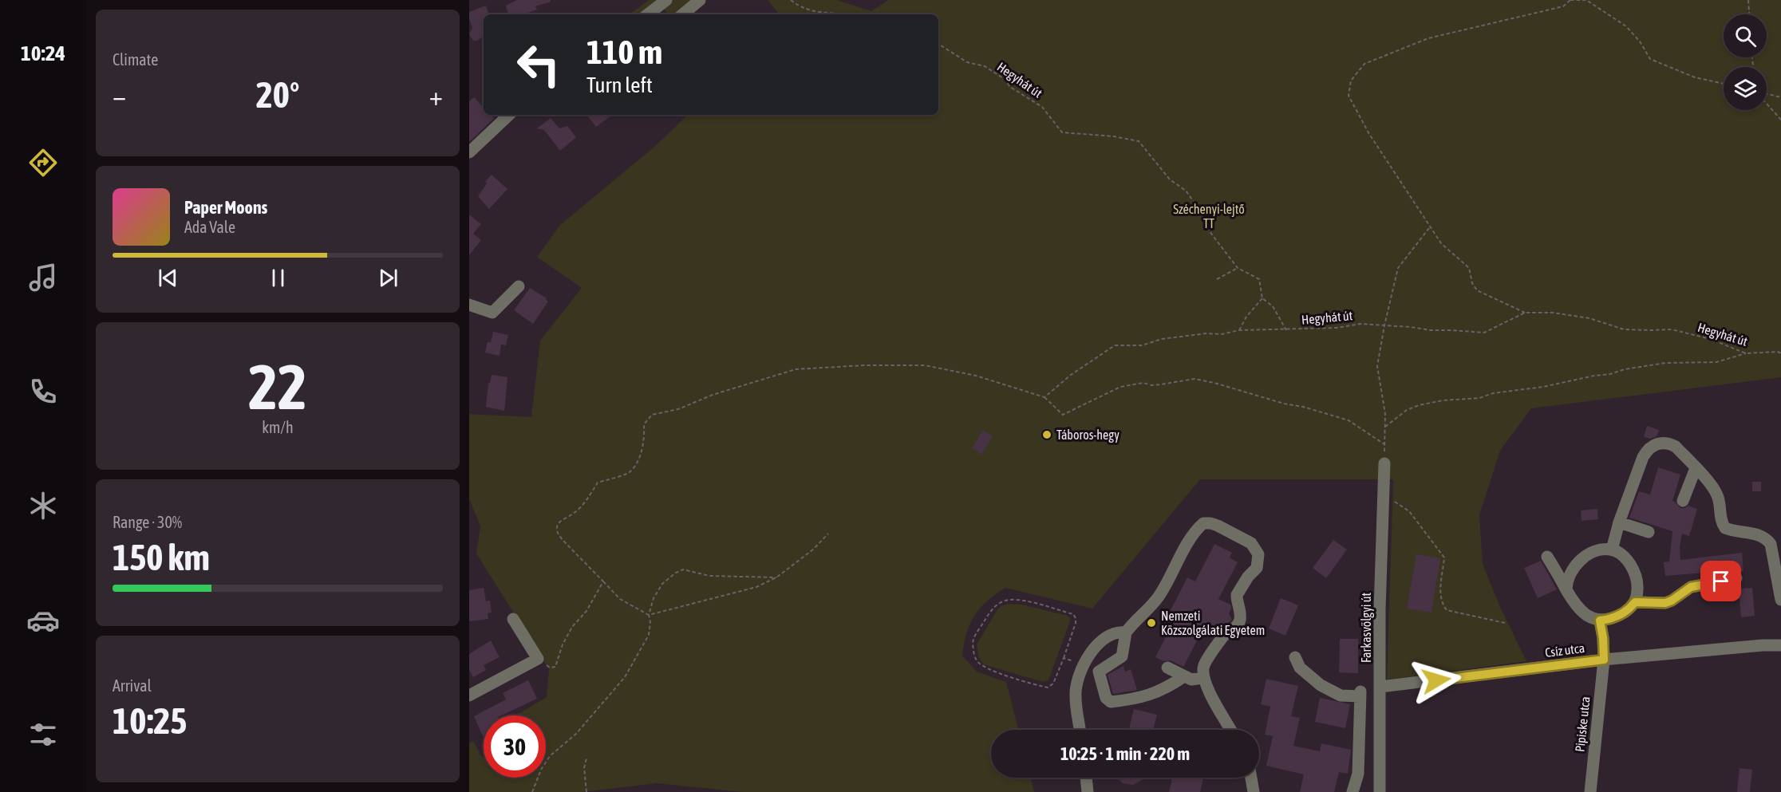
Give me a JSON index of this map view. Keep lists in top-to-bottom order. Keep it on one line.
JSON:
{"streets":{"street":["Farkasvölgyi út","Csíz utca","Pipiske utca"],"path":["Hegyhát út"]},"crossings":[["Farkasvölgyi út","Csíz utca"],["Csíz utca","Pipiske utca"]],"parks":["Széchenyi-lejtő TT"],"places":["Táboros-hegy","Nemzeti Közszolgálati Egyetem"],"page":{"tabs":"10:24","tile":["Climate",["22","km/h"],["Range · 30%","150 km"],["Arrival","10:25"]],"turn":["110 m","Turn left"],"heat":["−","20°","+"],"song":["Paper Moons","Ada Vale"],"limit":"30","trip":"10:25 · 1 min · 220 m"}}
